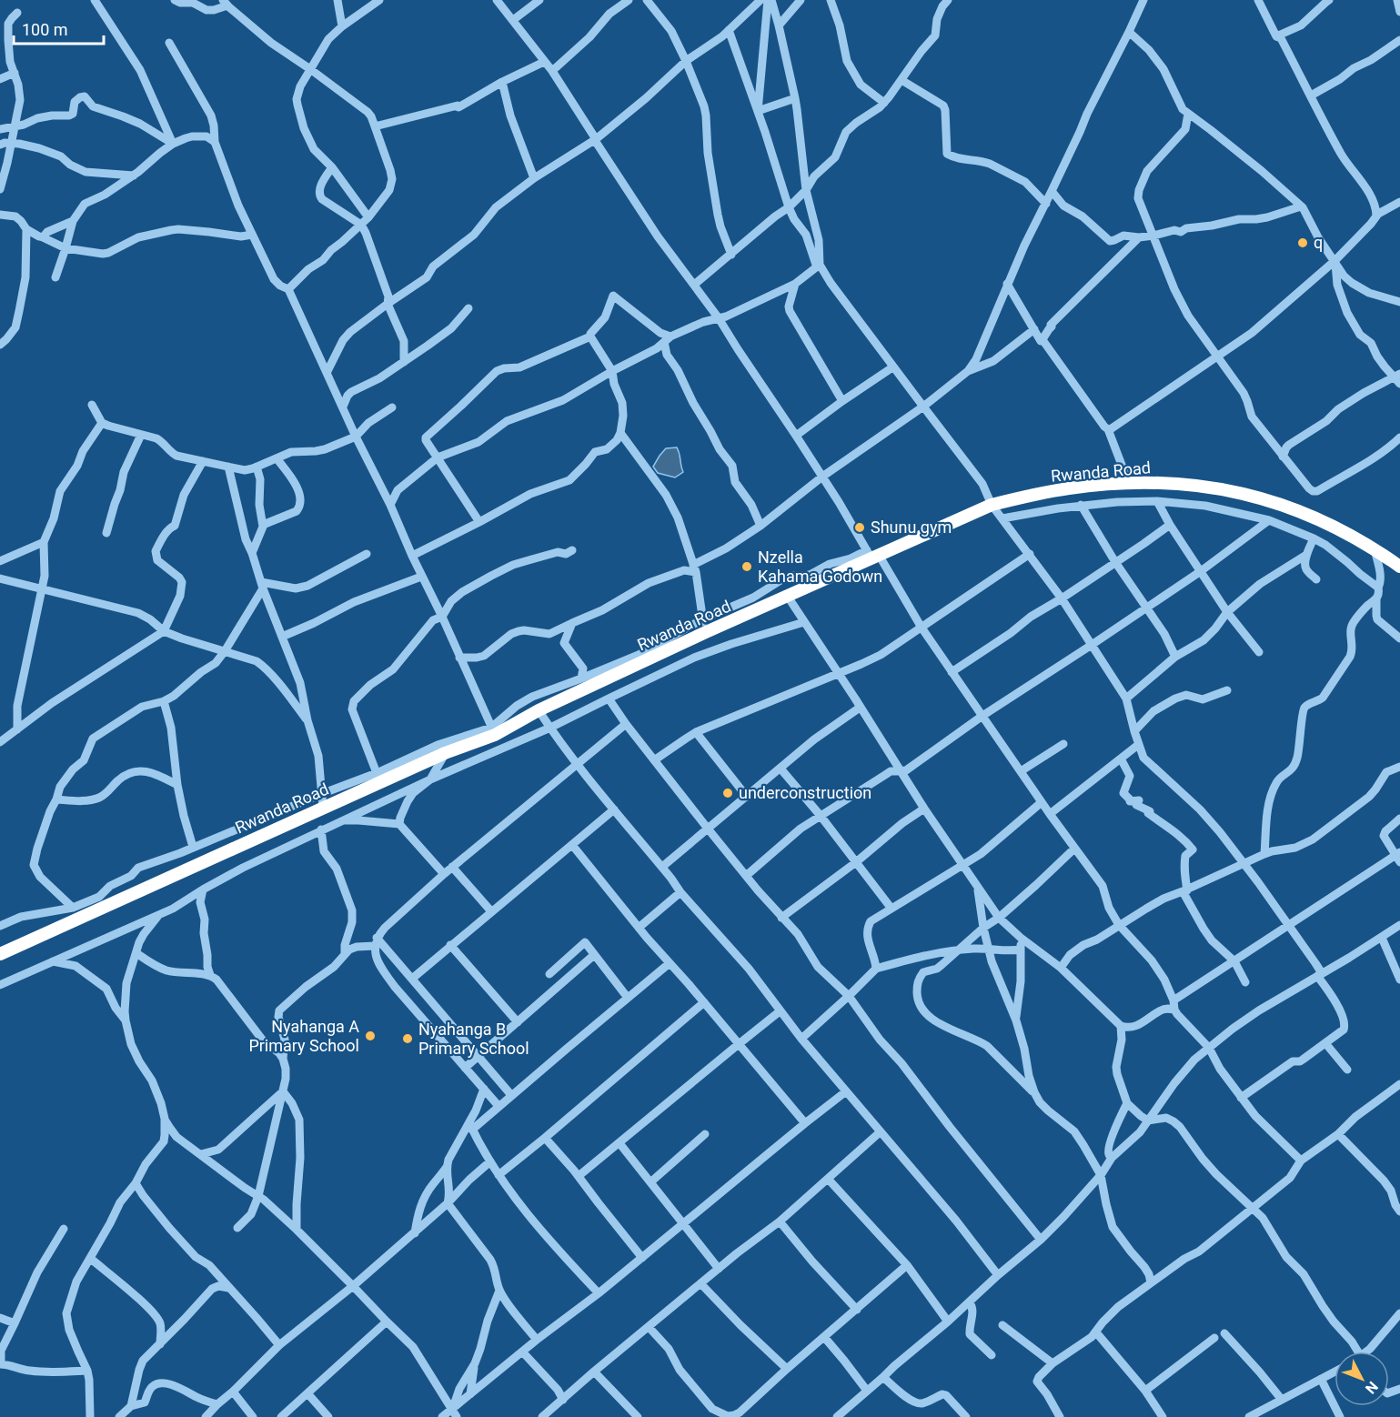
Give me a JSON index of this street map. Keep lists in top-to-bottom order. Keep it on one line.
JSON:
{"streets":{"highway":["Rwanda Road"]},"places":["q","Shunu gym","Nzella Kahama Godown","underconstruction","Nyahanga A Primary School","Nyahanga B Primary School"],"scale_bar":"100 m","north":"bottom right"}
